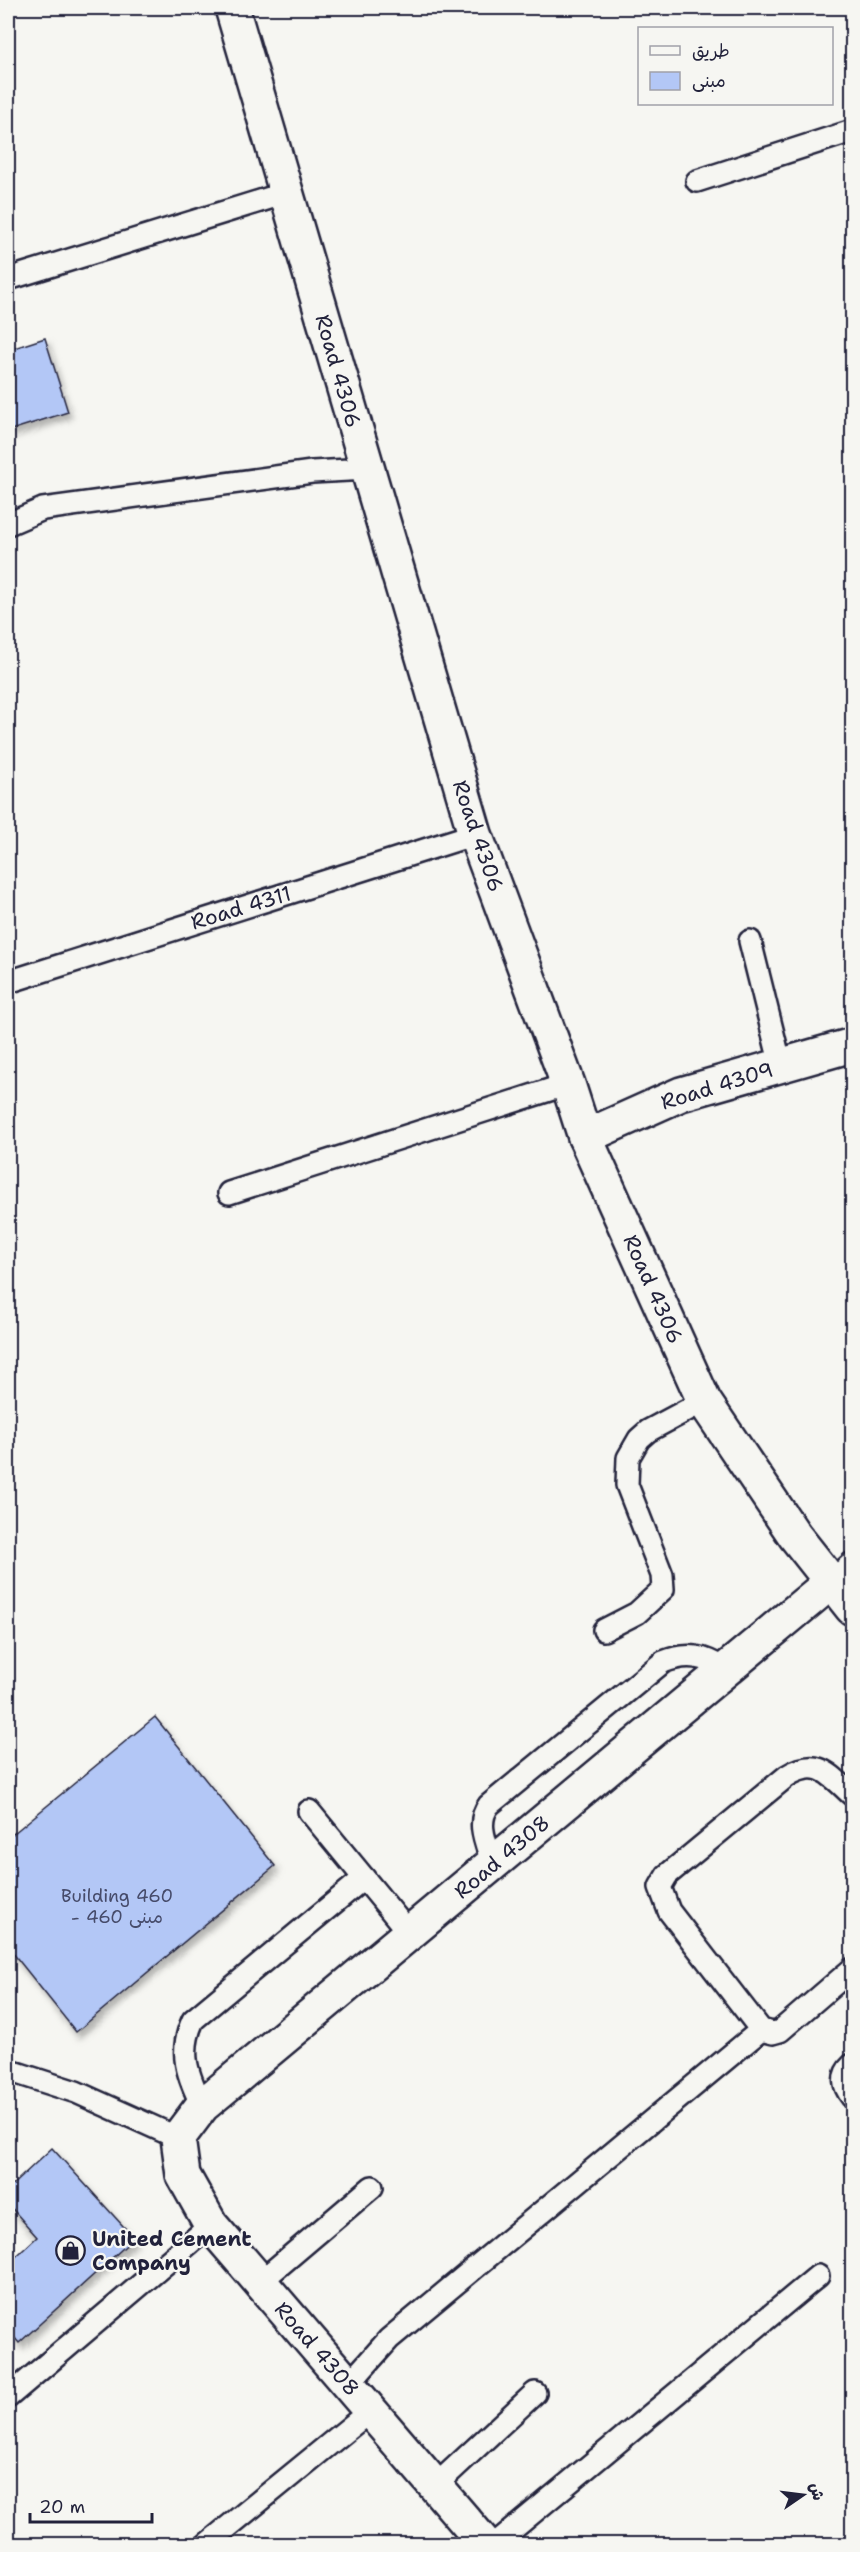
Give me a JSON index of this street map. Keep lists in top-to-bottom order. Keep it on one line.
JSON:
{"streets":{"street":["Road 4306","Road 4309","Road 4308"],"lane":["Road 4311"]},"crossings":[["Road 4306","Road 4311"],["Road 4306","Road 4309"],["Road 4306","Road 4308"]],"places":{"shop":["United Cement Company"]},"house_numbers":["Building 460 - مبنى 460"],"legend":["طريق","مبنى"],"scale_bar":"20 m","north":"right"}
